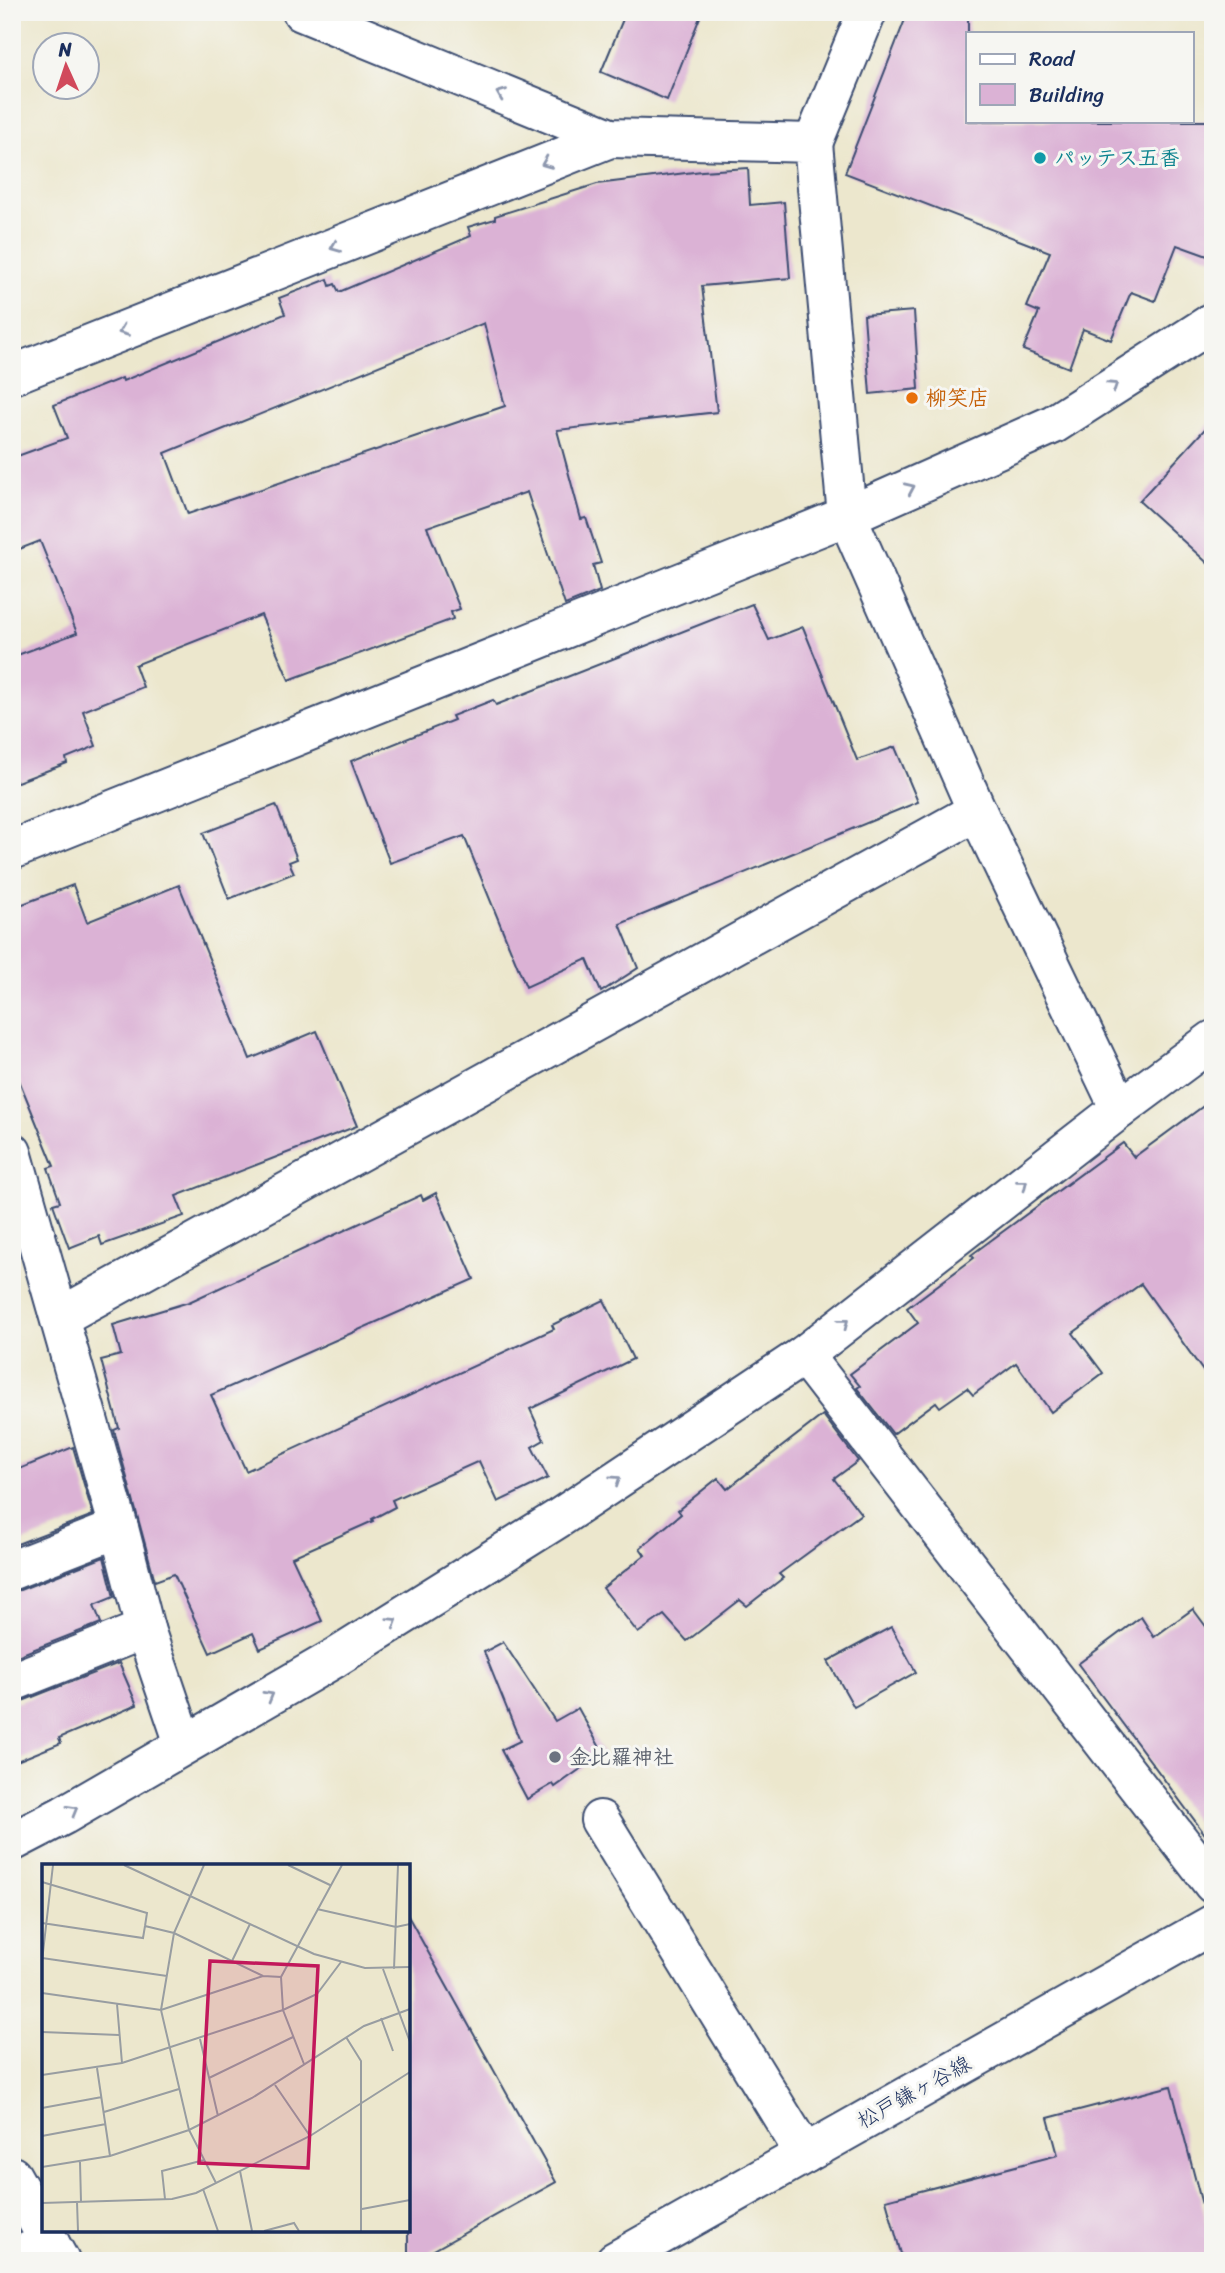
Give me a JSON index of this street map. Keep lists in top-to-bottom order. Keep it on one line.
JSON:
{"streets":{"street":["松戸鎌ヶ谷線"]},"places":["パッテス五香","柳笑店","金比羅神社"],"legend":["Road","Building"],"north":"top"}
